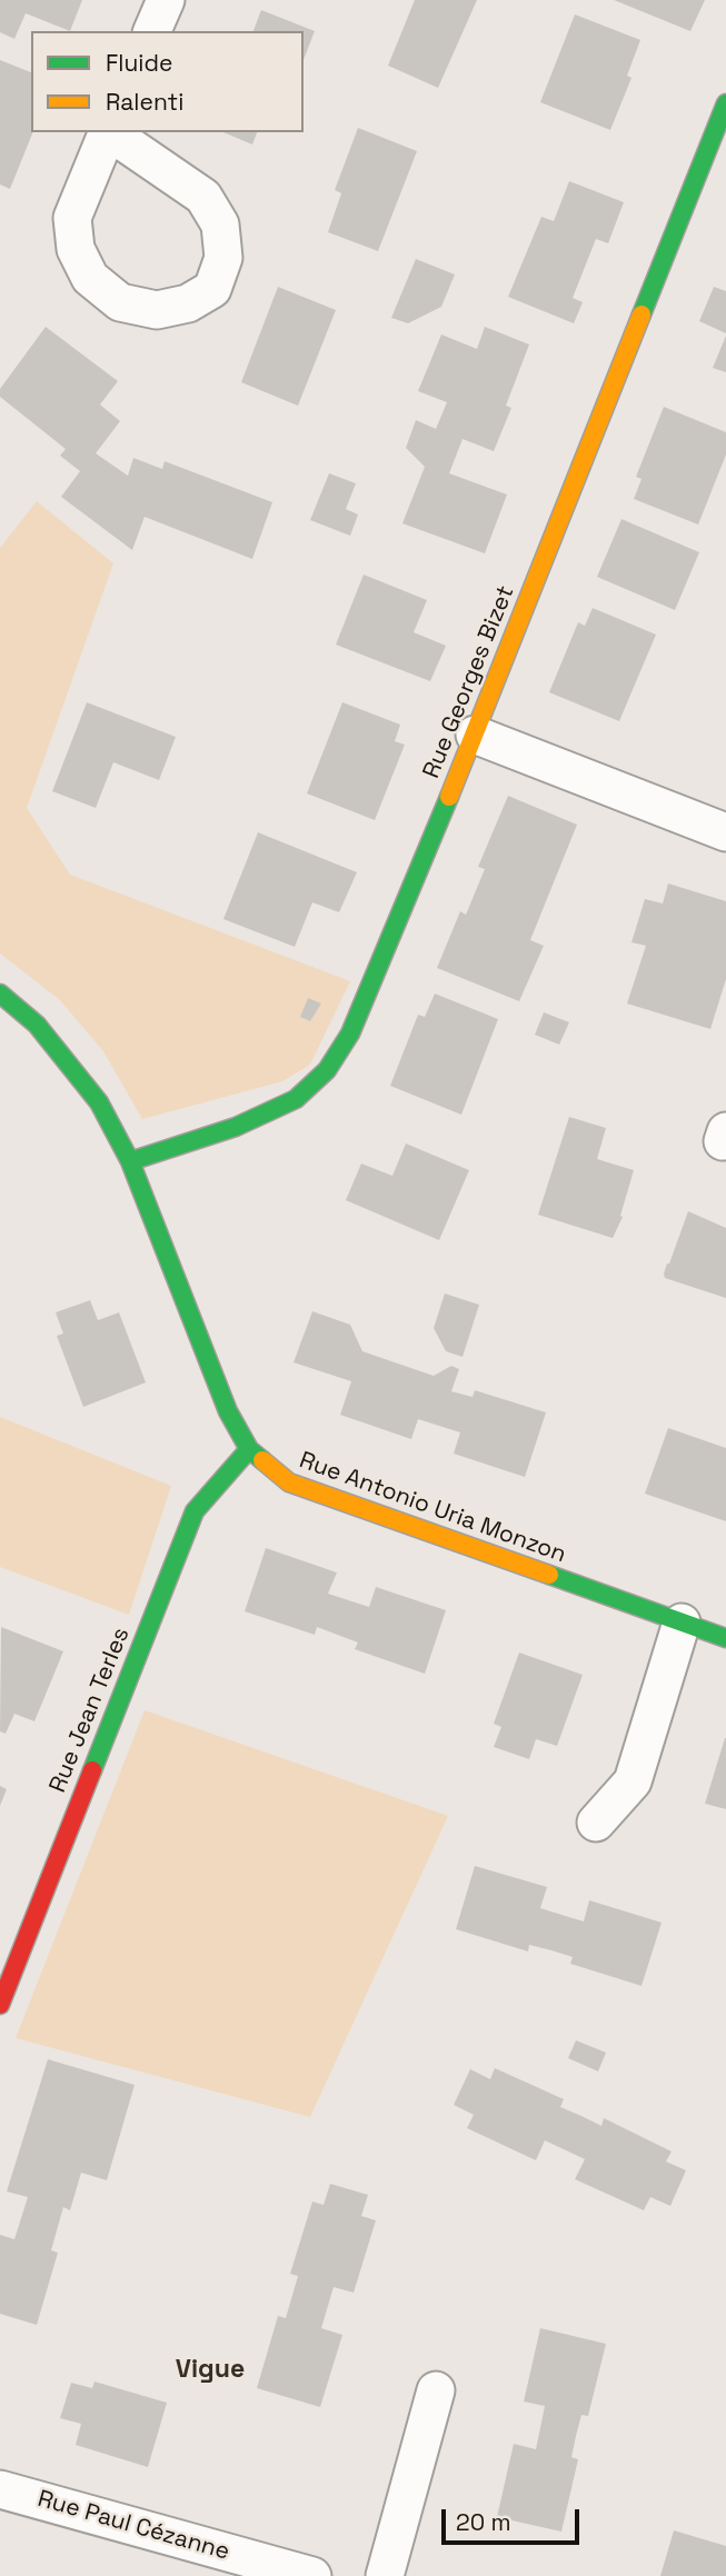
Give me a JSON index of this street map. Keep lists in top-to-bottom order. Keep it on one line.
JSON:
{"streets":{"street":["Rue Georges Bizet","Rue Antonio Uria Monzon","Rue Jean Terles","Rue Paul Cézanne"]},"crossings":[["Rue Georges Bizet","Rue Antonio Uria Monzon"],["Rue Antonio Uria Monzon","Rue Jean Terles"]],"districts":["Vigue"],"legend":["Fluide","Ralenti"],"scale_bar":"20 m"}
